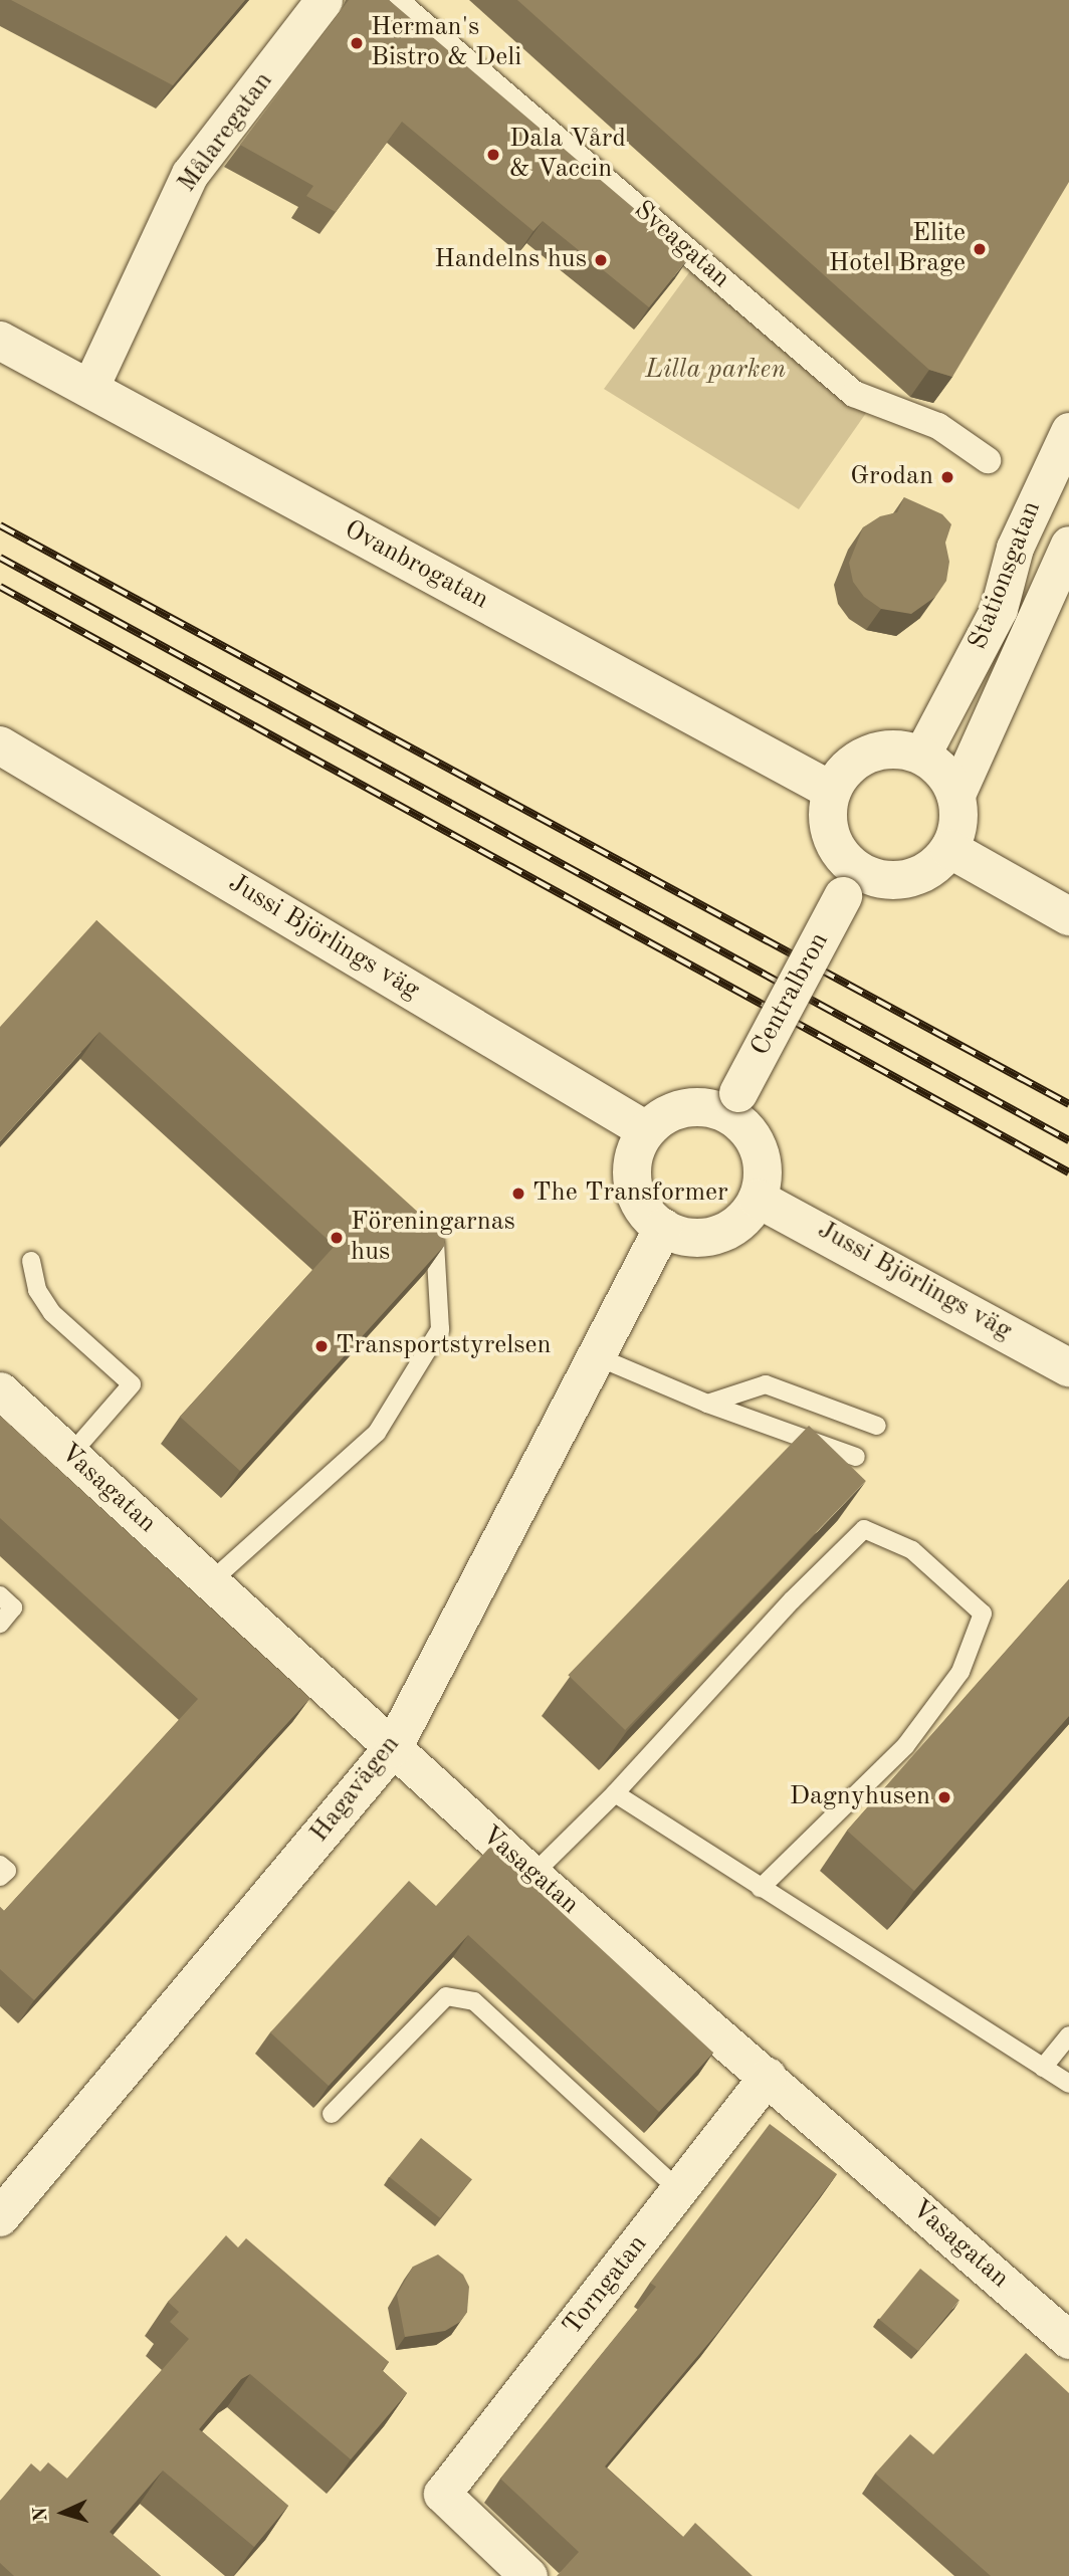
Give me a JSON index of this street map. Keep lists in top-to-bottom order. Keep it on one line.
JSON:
{"streets":{"street":["Målaregatan","Sveagatan","Ovanbrogatan","Stationsgatan","Jussi Björlings väg","Centralbron","Vasagatan","Hagavägen","Torngatan"]},"crossings":[["Målaregatan","Ovanbrogatan"],["Ovanbrogatan","Stationsgatan"],["Ovanbrogatan","Centralbron"],["Stationsgatan","Centralbron"],["Jussi Björlings väg","Centralbron"],["Jussi Björlings väg","Hagavägen"],["Centralbron","Hagavägen"],["Vasagatan","Hagavägen"],["Vasagatan","Torngatan"]],"parks":["Lilla parken"],"places":["Herman's Bistro & Deli","Dala Vård & Vaccin","Elite Hotel Brage","Handelns hus","Grodan","The Transformer","Föreningarnas hus","Transportstyrelsen","Dagnyhusen"],"north":"left"}
